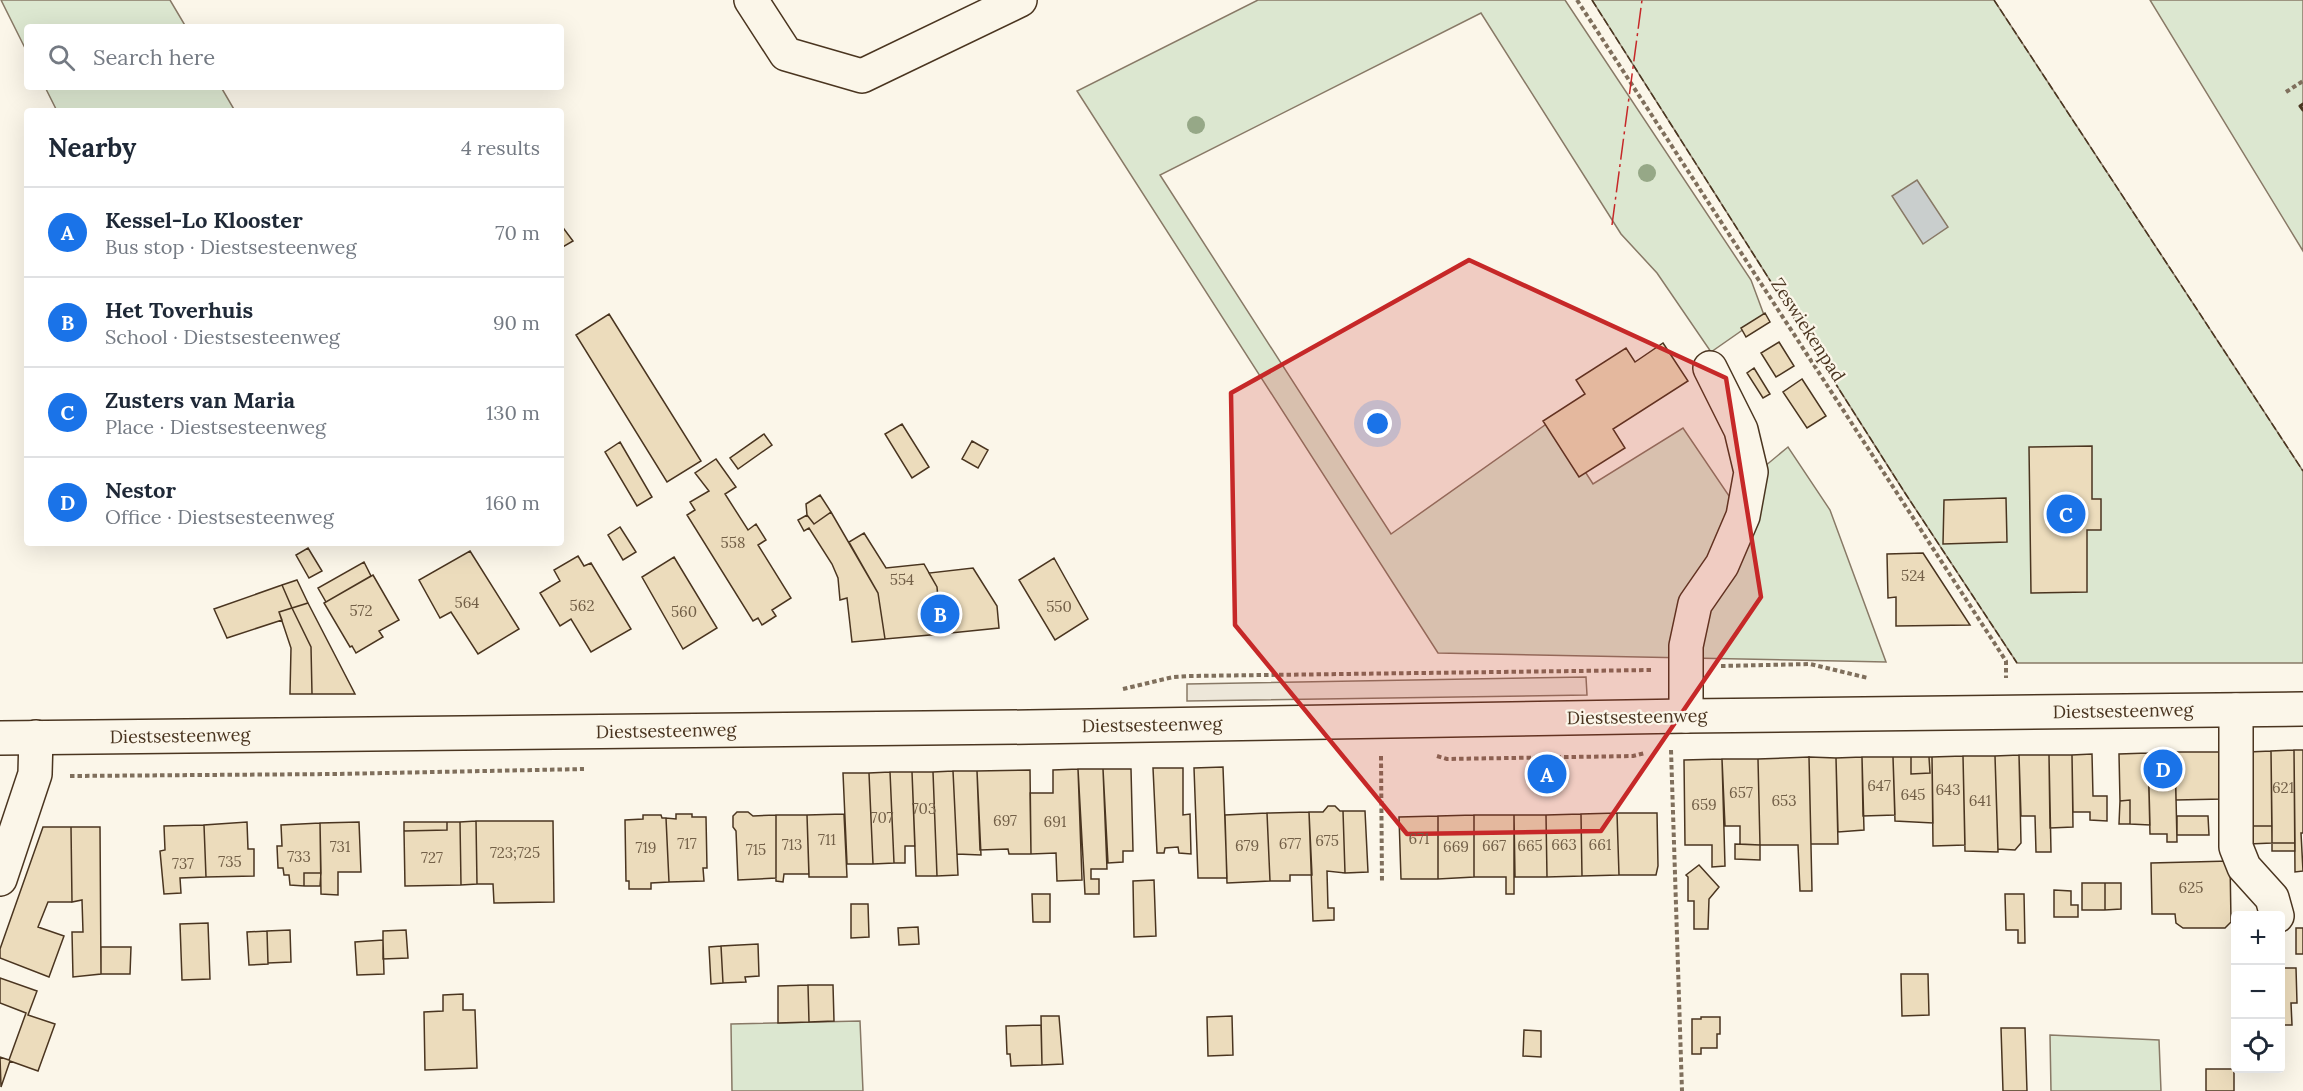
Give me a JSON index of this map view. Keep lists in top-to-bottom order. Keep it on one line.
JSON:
{"streets":{"main road":["Diestsesteenweg"],"path":["Zeswiekenpad"]},"house_numbers":["558","524","554","564","562","550","572","560","647","621","643","657","645","653","641","659","703","707","697","691","671","711","675","717","677","713","663","661","679","667","665","731","669","719","715","723;725","733","727","735","737","625"],"page":{"search":"Search here","heading":["Nearby","4 results"],"list":[{"mark":"A","name":"Kessel-Lo Klooster","note":"Bus stop · Diestsesteenweg","value":"70 m"},{"mark":"B","name":"Het Toverhuis","note":"School · Diestsesteenweg","value":"90 m"},{"mark":"C","name":"Zusters van Maria","note":"Place · Diestsesteenweg","value":"130 m"},{"mark":"D","name":"Nestor","note":"Office · Diestsesteenweg","value":"160 m"}],"pins":["C","B","D","A"],"map_buttons":["+","−"]}}
